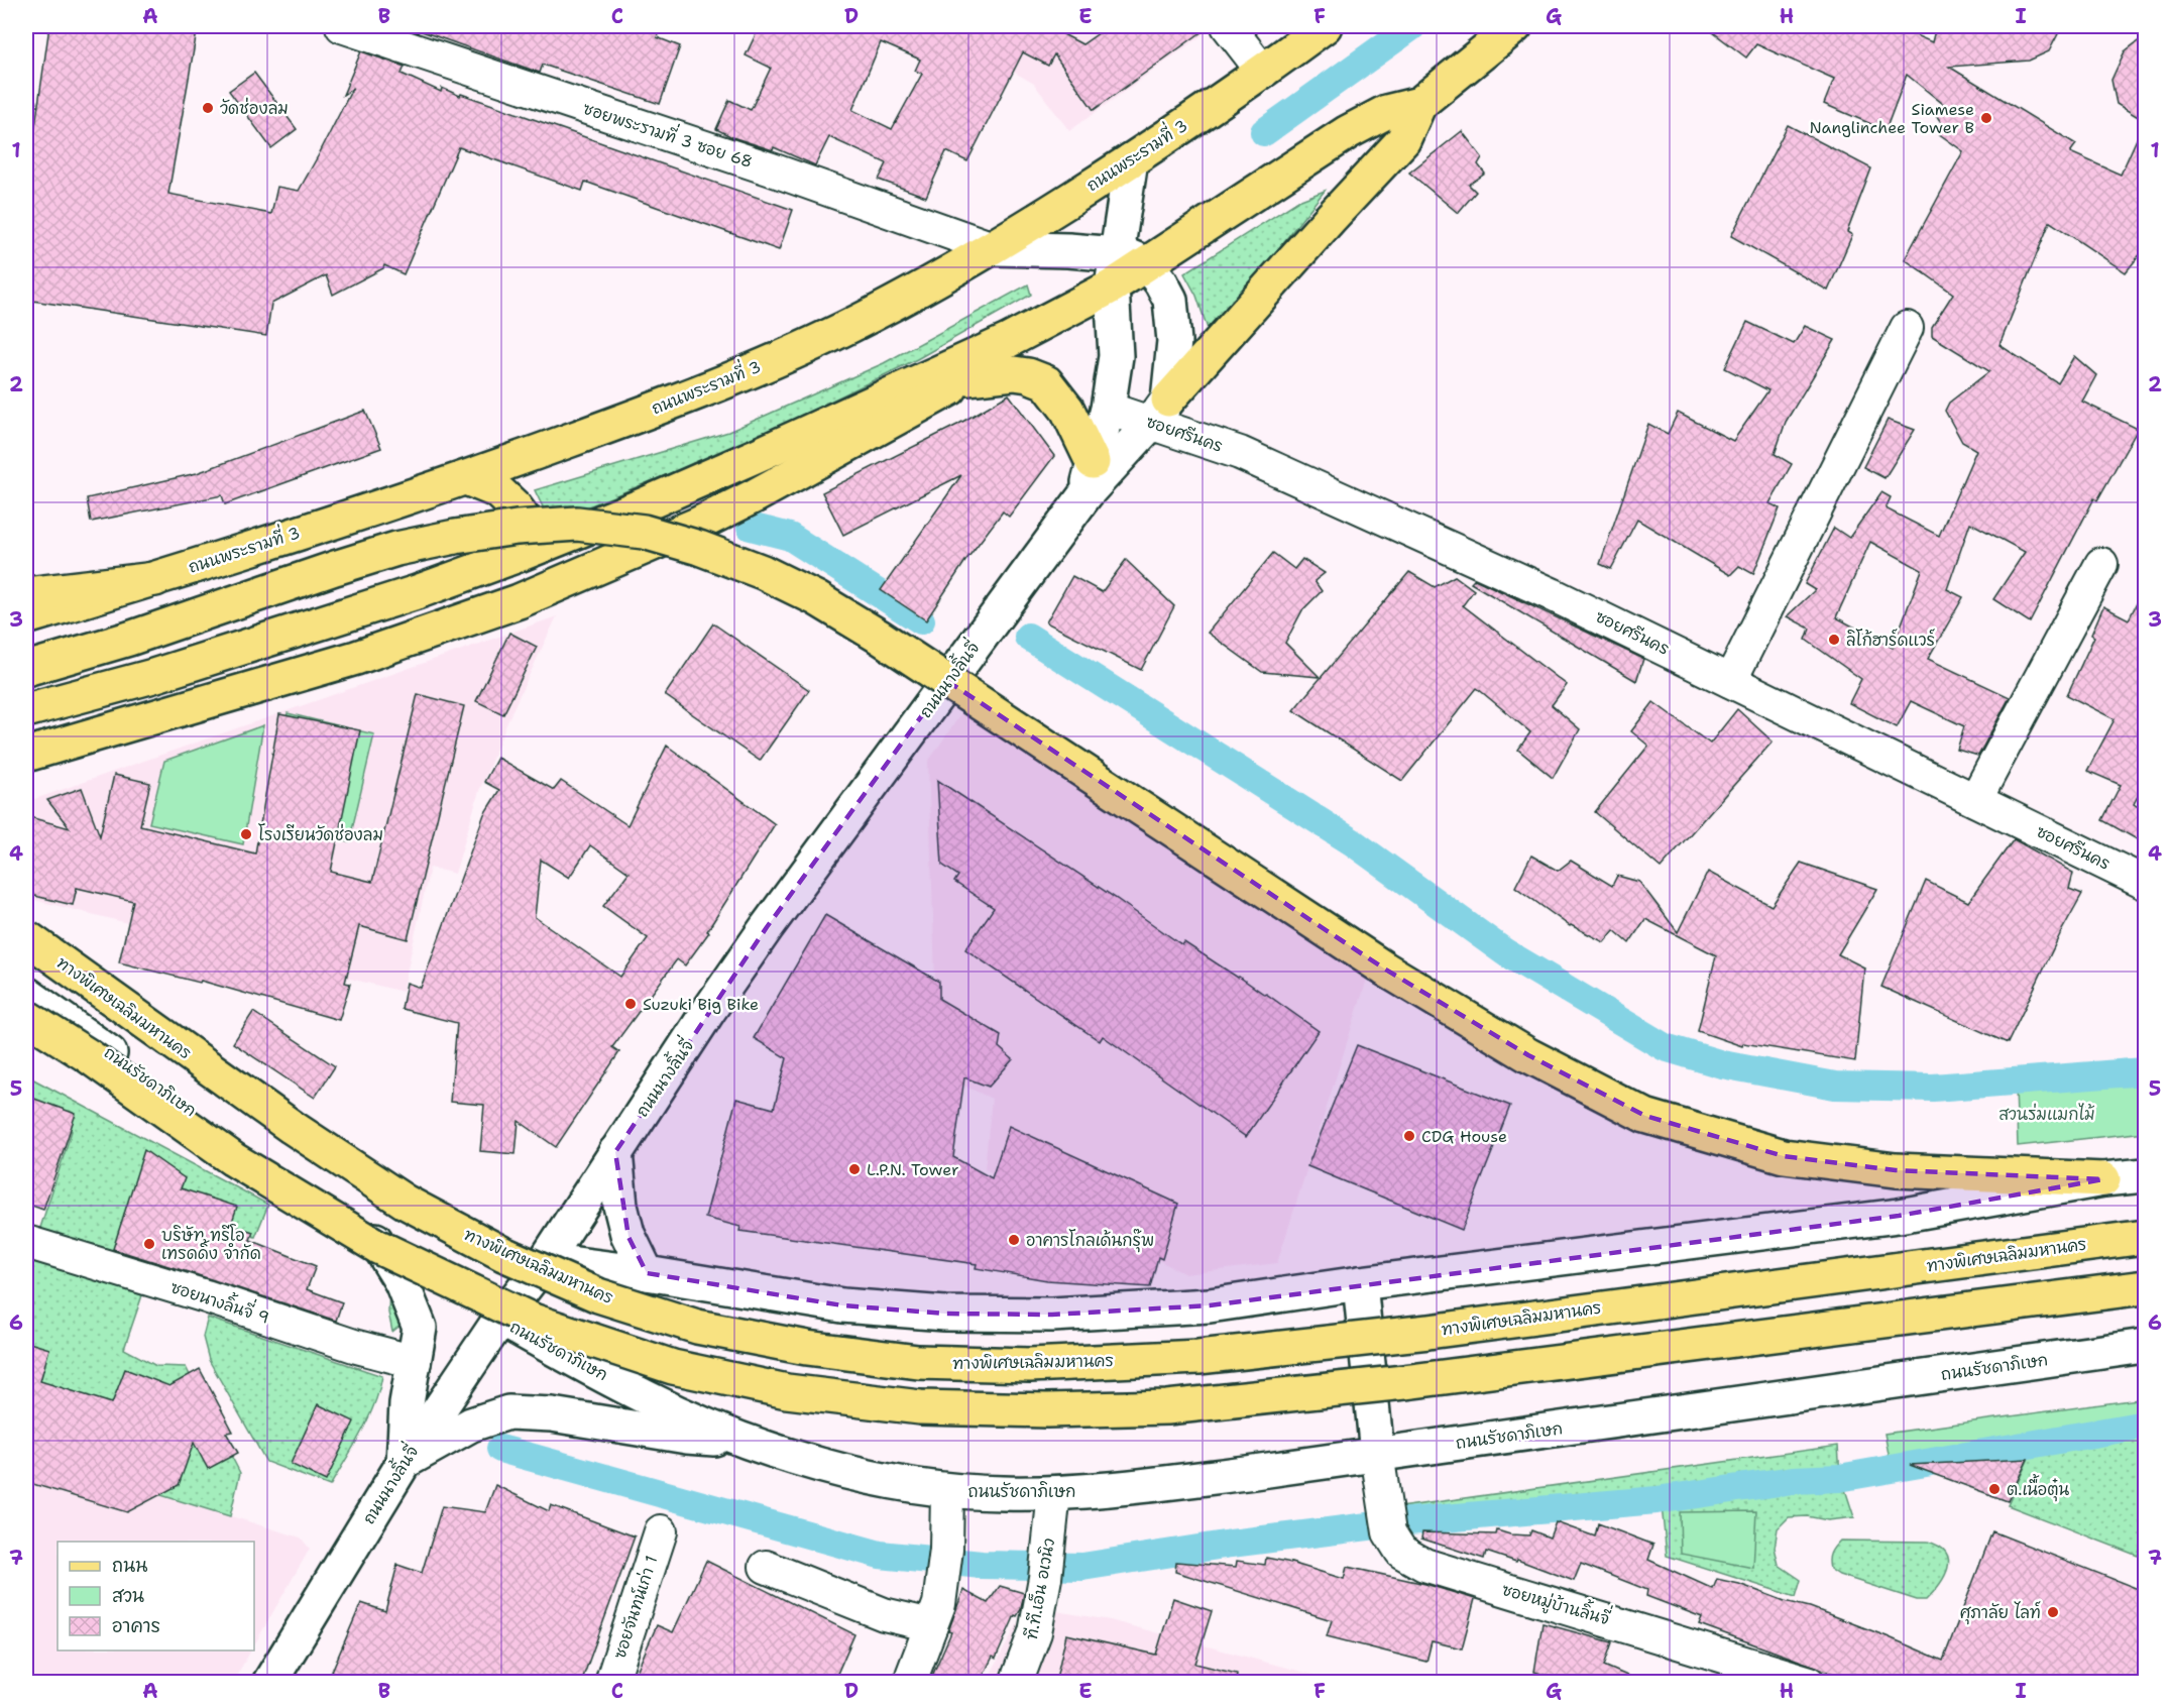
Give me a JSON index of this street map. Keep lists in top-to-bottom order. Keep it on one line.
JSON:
{"streets":{"main road":["ถนนพระรามที่ 3","ถนนนางลิ้นจี่","ทางพิเศษเฉลิมมหานคร","ถนนรัชดาภิเษก"],"street":["ซอยพระรามที่ 3 ซอย 68","ซอยศรีนคร","ซอยนางลิ้นจี่ 9","ที.ที.เอ็น อเวนิว","ซอยหมู่บ้านลิ้นจี่","ซอยจันทน์เก่า 1"]},"crossings":[["ซอยพระรามที่ 3 ซอย 68","ถนนพระรามที่ 3"],["ซอยศรีนคร","ถนนนางลิ้นจี่"],["ถนนนางลิ้นจี่","ถนนรัชดาภิเษก"],["ถนนรัชดาภิเษก","ที.ที.เอ็น อเวนิว"],["ถนนรัชดาภิเษก","ซอยหมู่บ้านลิ้นจี่"]],"parks":["สวนร่มแมกไม้"],"places":["วัดช่องลม","Siamese Nanglinchee Tower B","ลิโก้ฮาร์ดแวร์","โรงเรียนวัดช่องลม","Suzuki Big Bike","CDG House","L.P.N. Tower","อาคารโกลเด้นกรุ๊พ","บริษัท ทรีโอ เทรดดิ้ง จำกัด","ต.เนื้อตุ๋น","ศุภาลัย ไลท์"],"legend":["ถนน","สวน","อาคาร"],"grid":{"columns":["A","B","C","D","E","F","G","H","I"],"rows":["1","2","3","4","5","6","7"]}}
